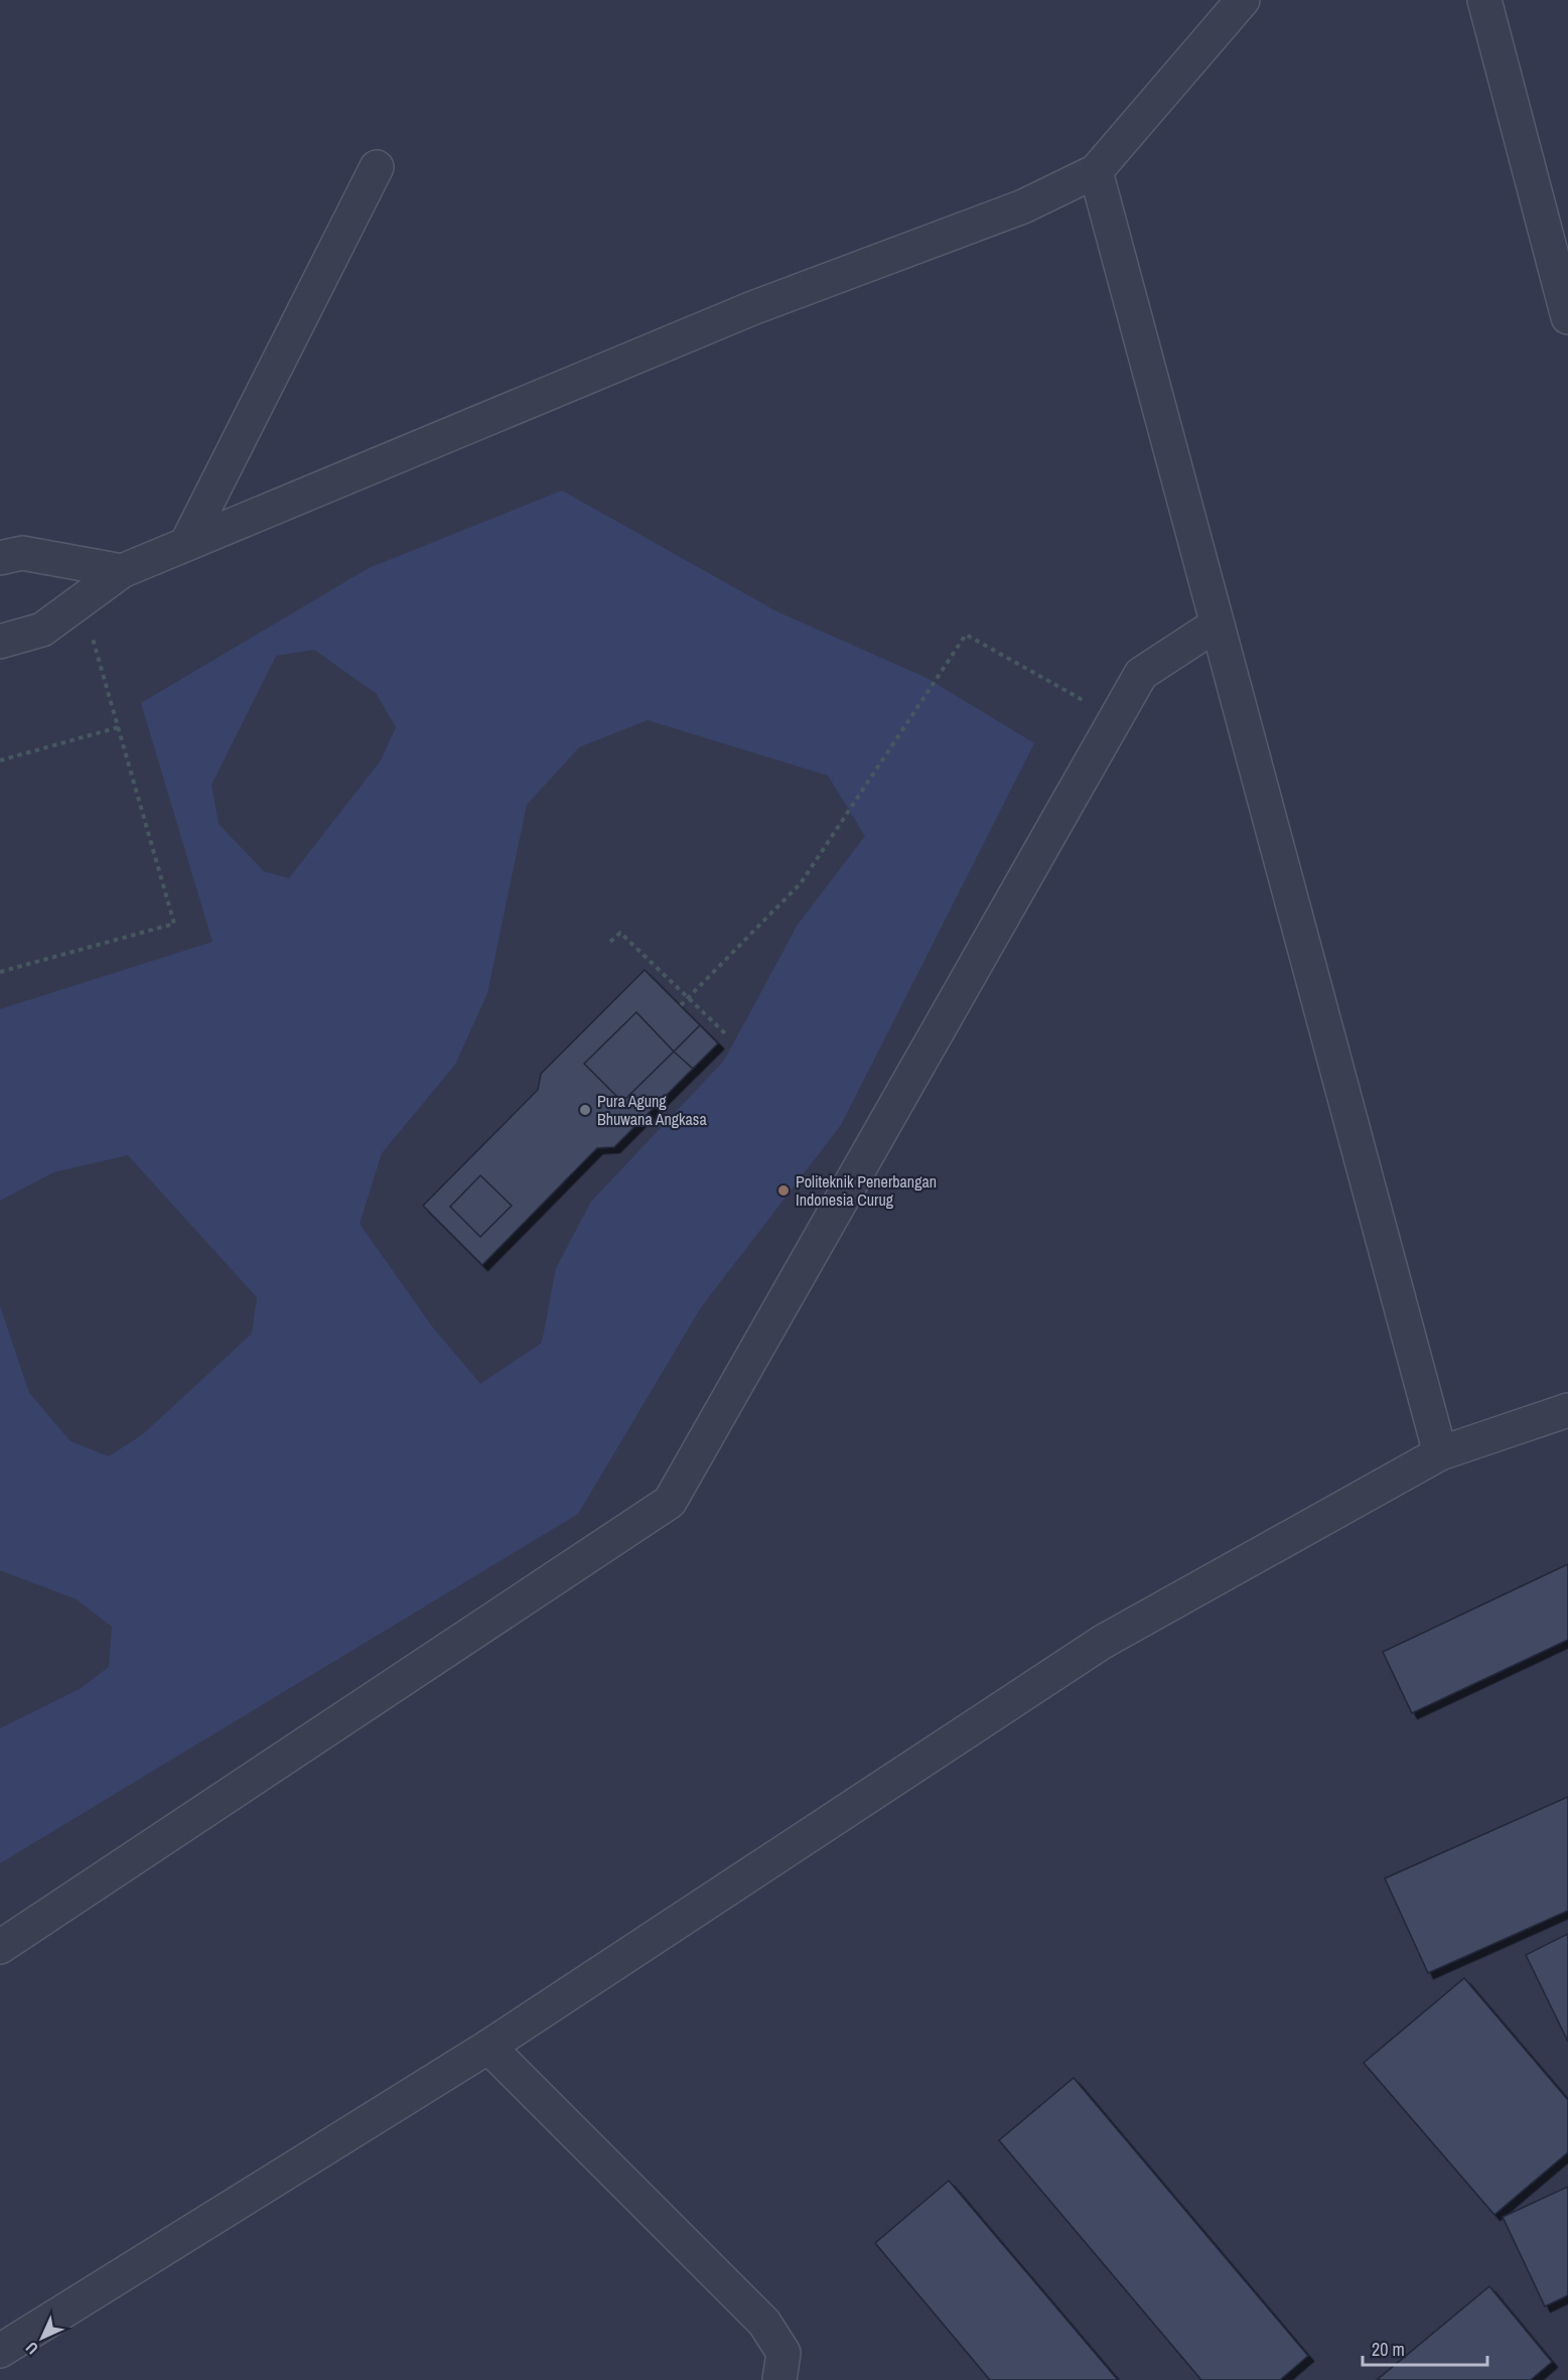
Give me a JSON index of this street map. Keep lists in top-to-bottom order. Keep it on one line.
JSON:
{"places":["Pura Agung Bhuwana Angkasa","Politeknik Penerbangan Indonesia Curug"],"scale_bar":"20 m","north":"bottom left"}
